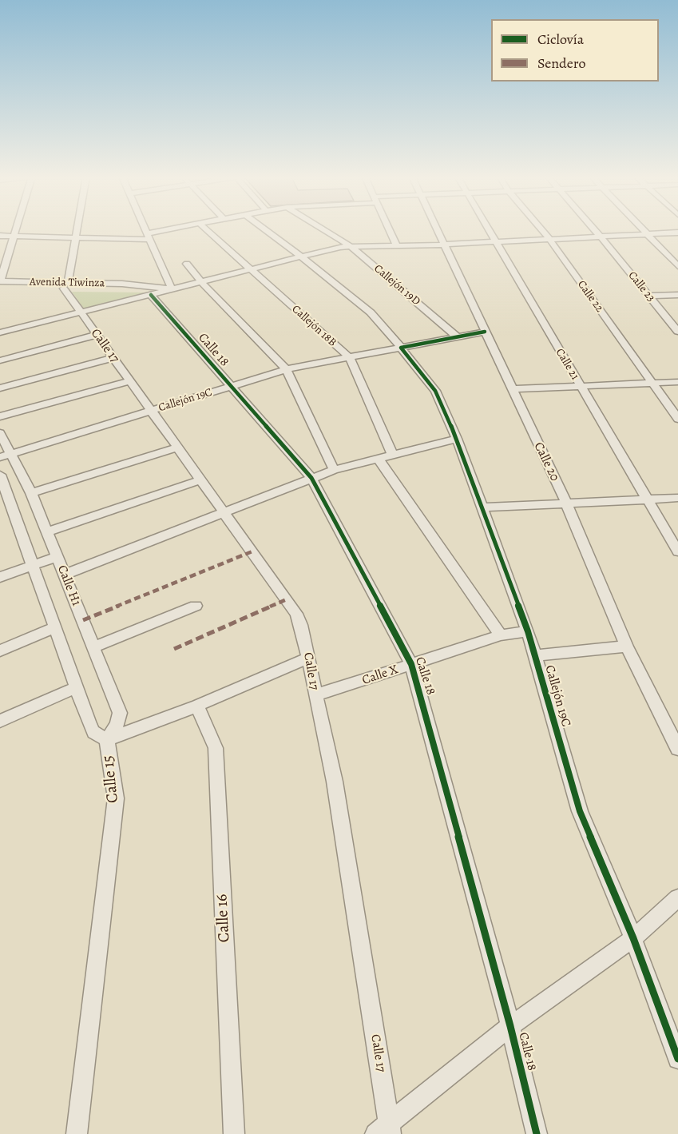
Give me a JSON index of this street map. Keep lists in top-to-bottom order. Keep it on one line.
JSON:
{"streets":{"street":["Avenida Tiwinza","Callejón 19D","Calle 23","Calle 22","Callejón 18B","Calle 17","Calle 18","Calle 21","Callejón 19C","Calle 20","Calle H1","Calle X","Calle 15","Calle 16"]},"crossings":[["Avenida Tiwinza","Calle 17"],["Callejón 18B","Callejón 19C"],["Calle 17","Calle 18"],["Calle 17","Callejón 19C"],["Calle 17","Calle X"],["Calle 18","Callejón 19C"],["Calle 18","Calle X"],["Callejón 19C","Calle H1"],["Callejón 19C","Calle X"],["Calle H1","Calle 15"]],"legend":["Ciclovía","Sendero"]}
